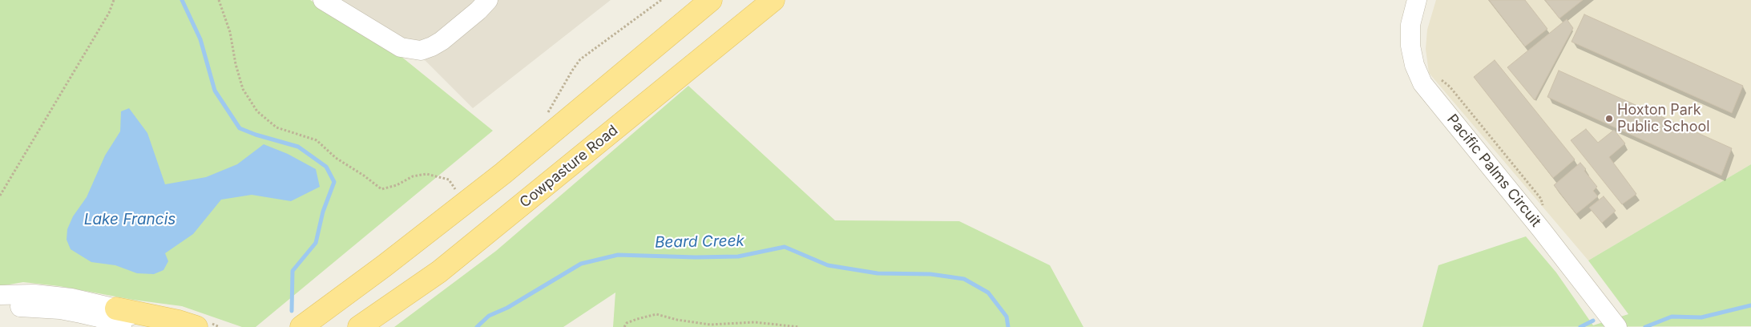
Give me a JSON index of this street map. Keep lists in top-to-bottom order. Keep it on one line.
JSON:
{"streets":{"main road":["Cowpasture Road"],"street":["Pacific Palms Circuit"]},"water":["Lake Francis","Beard Creek"],"places":["Hoxton Park Public School"]}
